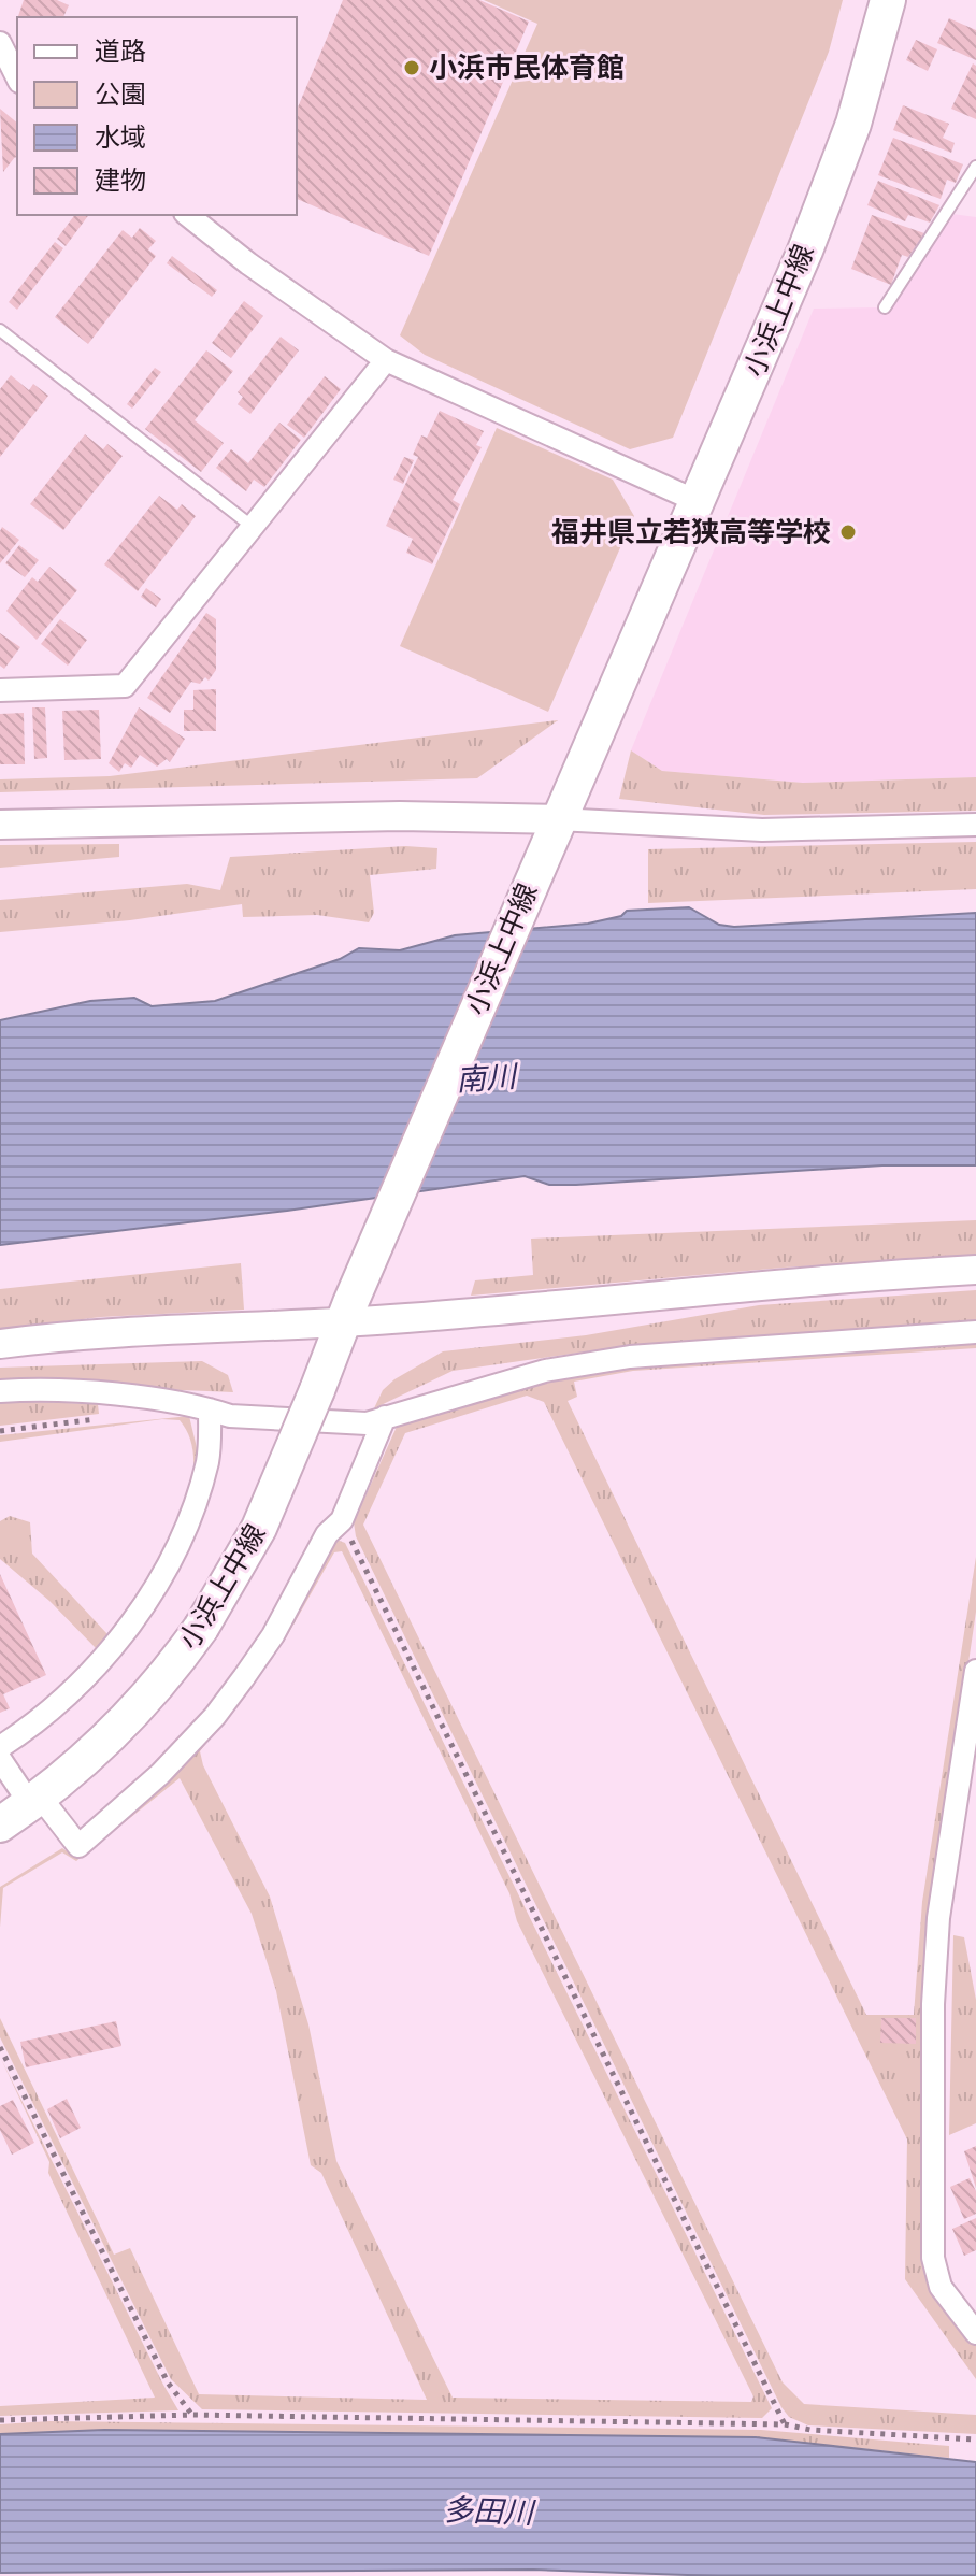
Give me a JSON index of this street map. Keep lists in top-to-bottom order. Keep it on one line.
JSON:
{"streets":{"main road":["小浜上中線"]},"water":["南川","多田川"],"places":["小浜市民体育館","福井県立若狭高等学校"],"legend":["道路","公園","水域","建物"]}
